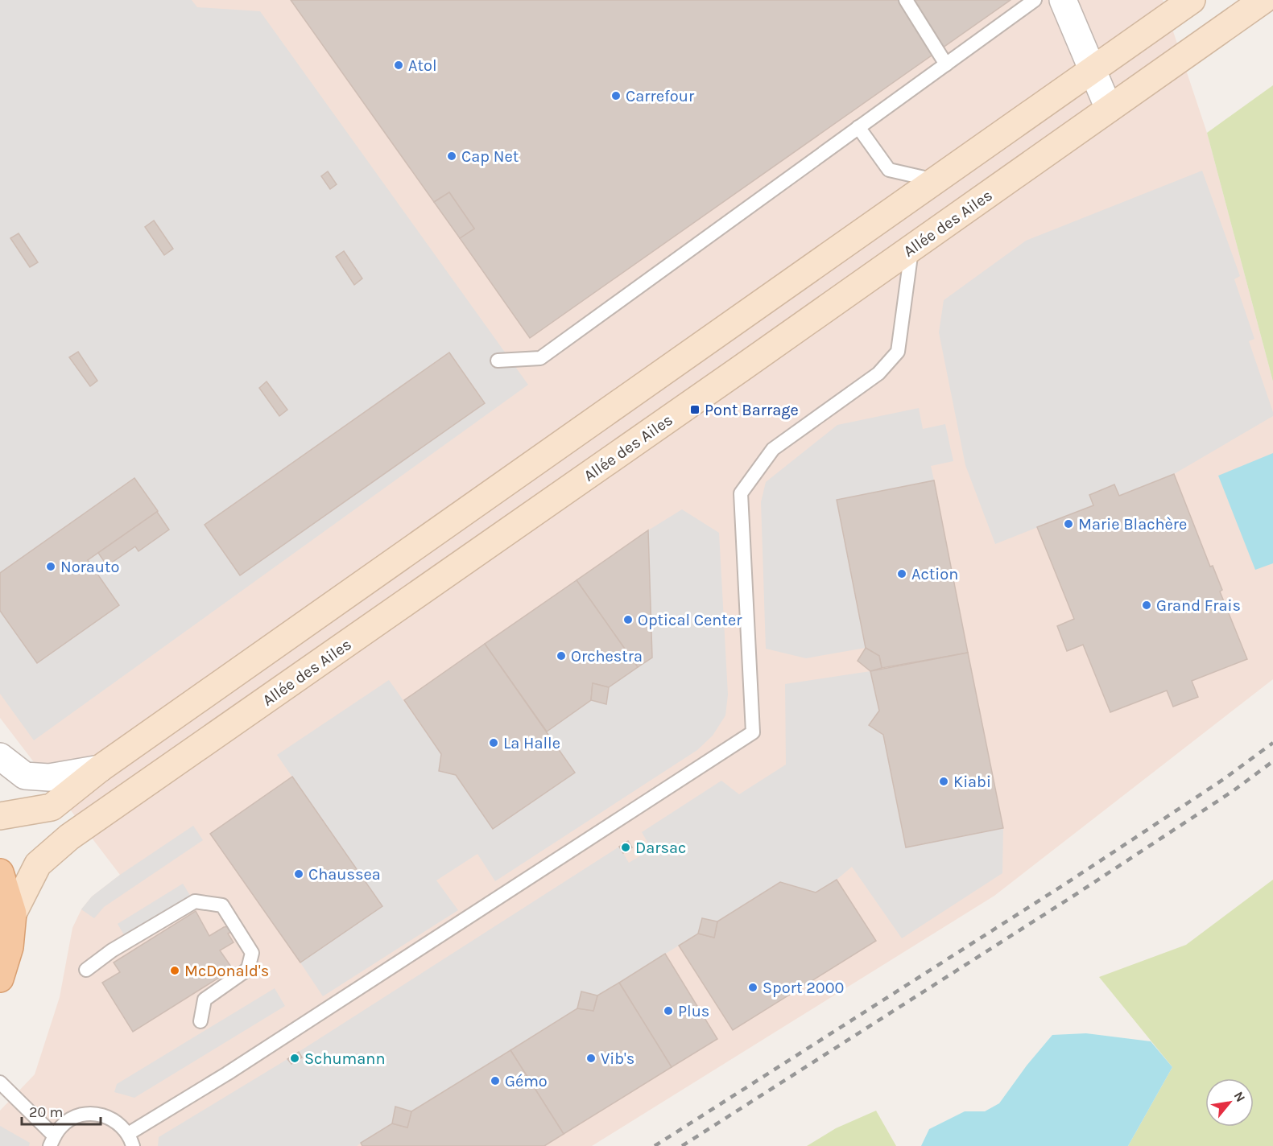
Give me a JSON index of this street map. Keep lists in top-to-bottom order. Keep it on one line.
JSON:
{"streets":{"main road":["Allée des Ailes"]},"places":{"other":["Atol","Carrefour","Cap Net","Marie Blachère","Norauto","Action","Grand Frais","Optical Center","Orchestra","La Halle","Kiabi","Darsac","Chaussea","McDonald's","Sport 2000","Plus","Schumann","Vib's","Gémo"],"transit":["Pont Barrage"]},"scale_bar":"20 m","north":"top right"}
